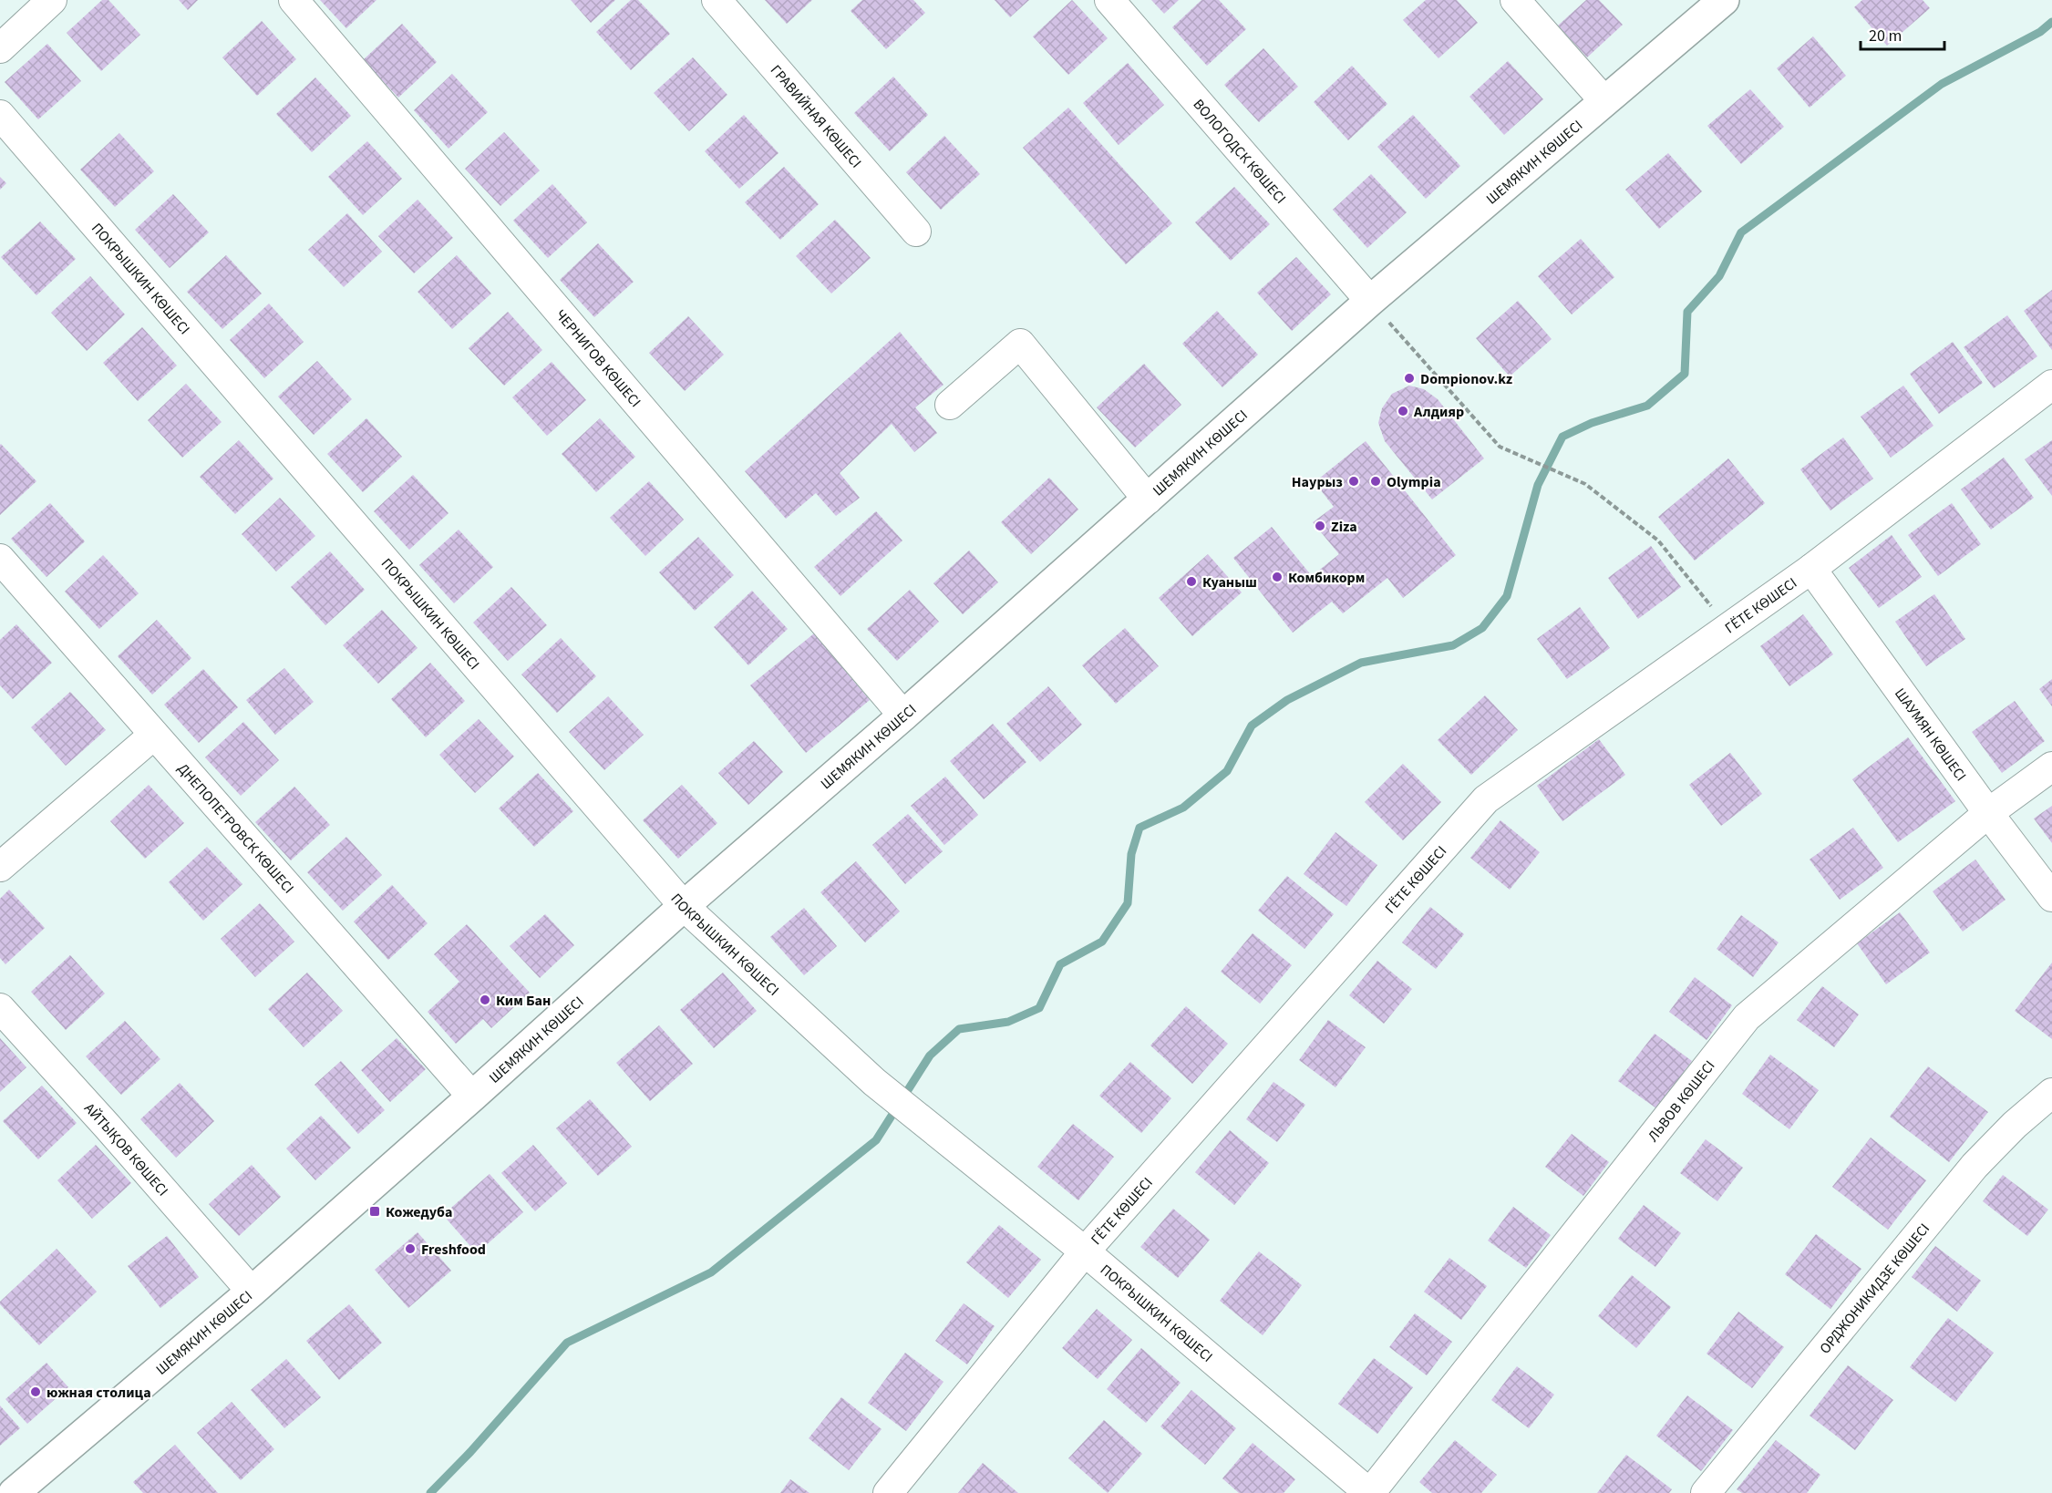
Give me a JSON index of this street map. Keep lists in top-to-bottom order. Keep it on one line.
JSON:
{"streets":{"main road":["ШЕМЯКИН КӨШЕСІ"],"street":["ГРАВИЙНАЯ КӨШЕСІ","ВОЛОГОДСК КӨШЕСІ","ПОКРЫШКИН КӨШЕСІ","ЧЕРНИГОВ КӨШЕСІ","ГЁТЕ КӨШЕСІ","ШАУМЯН КӨШЕСІ","ДНЕПОПЕТРОВСК КӨШЕСІ","ЛЬВОВ КӨШЕСІ","АЙТЫҚОВ КӨШЕСІ","ОРДЖОНИКИДЗЕ КӨШЕСІ"]},"crossings":[["ВОЛОГОДСК КӨШЕСІ","ШЕМЯКИН КӨШЕСІ"],["ШЕМЯКИН КӨШЕСІ","ПОКРЫШКИН КӨШЕСІ"],["ШЕМЯКИН КӨШЕСІ","ЧЕРНИГОВ КӨШЕСІ"],["ШЕМЯКИН КӨШЕСІ","ДНЕПОПЕТРОВСК КӨШЕСІ"],["ШЕМЯКИН КӨШЕСІ","АЙТЫҚОВ КӨШЕСІ"],["ПОКРЫШКИН КӨШЕСІ","ГЁТЕ КӨШЕСІ"],["ПОКРЫШКИН КӨШЕСІ","ЛЬВОВ КӨШЕСІ"],["ГЁТЕ КӨШЕСІ","ШАУМЯН КӨШЕСІ"],["ШАУМЯН КӨШЕСІ","ЛЬВОВ КӨШЕСІ"]],"places":{"other":["Dompionov.kz","Алдияр","Наурыз","Olympia","Ziza","Комбикорм","Куаныш","Ким Бан","Freshfood","южная столица"],"transit":["Кожедуба"]},"scale_bar":"20 m"}
